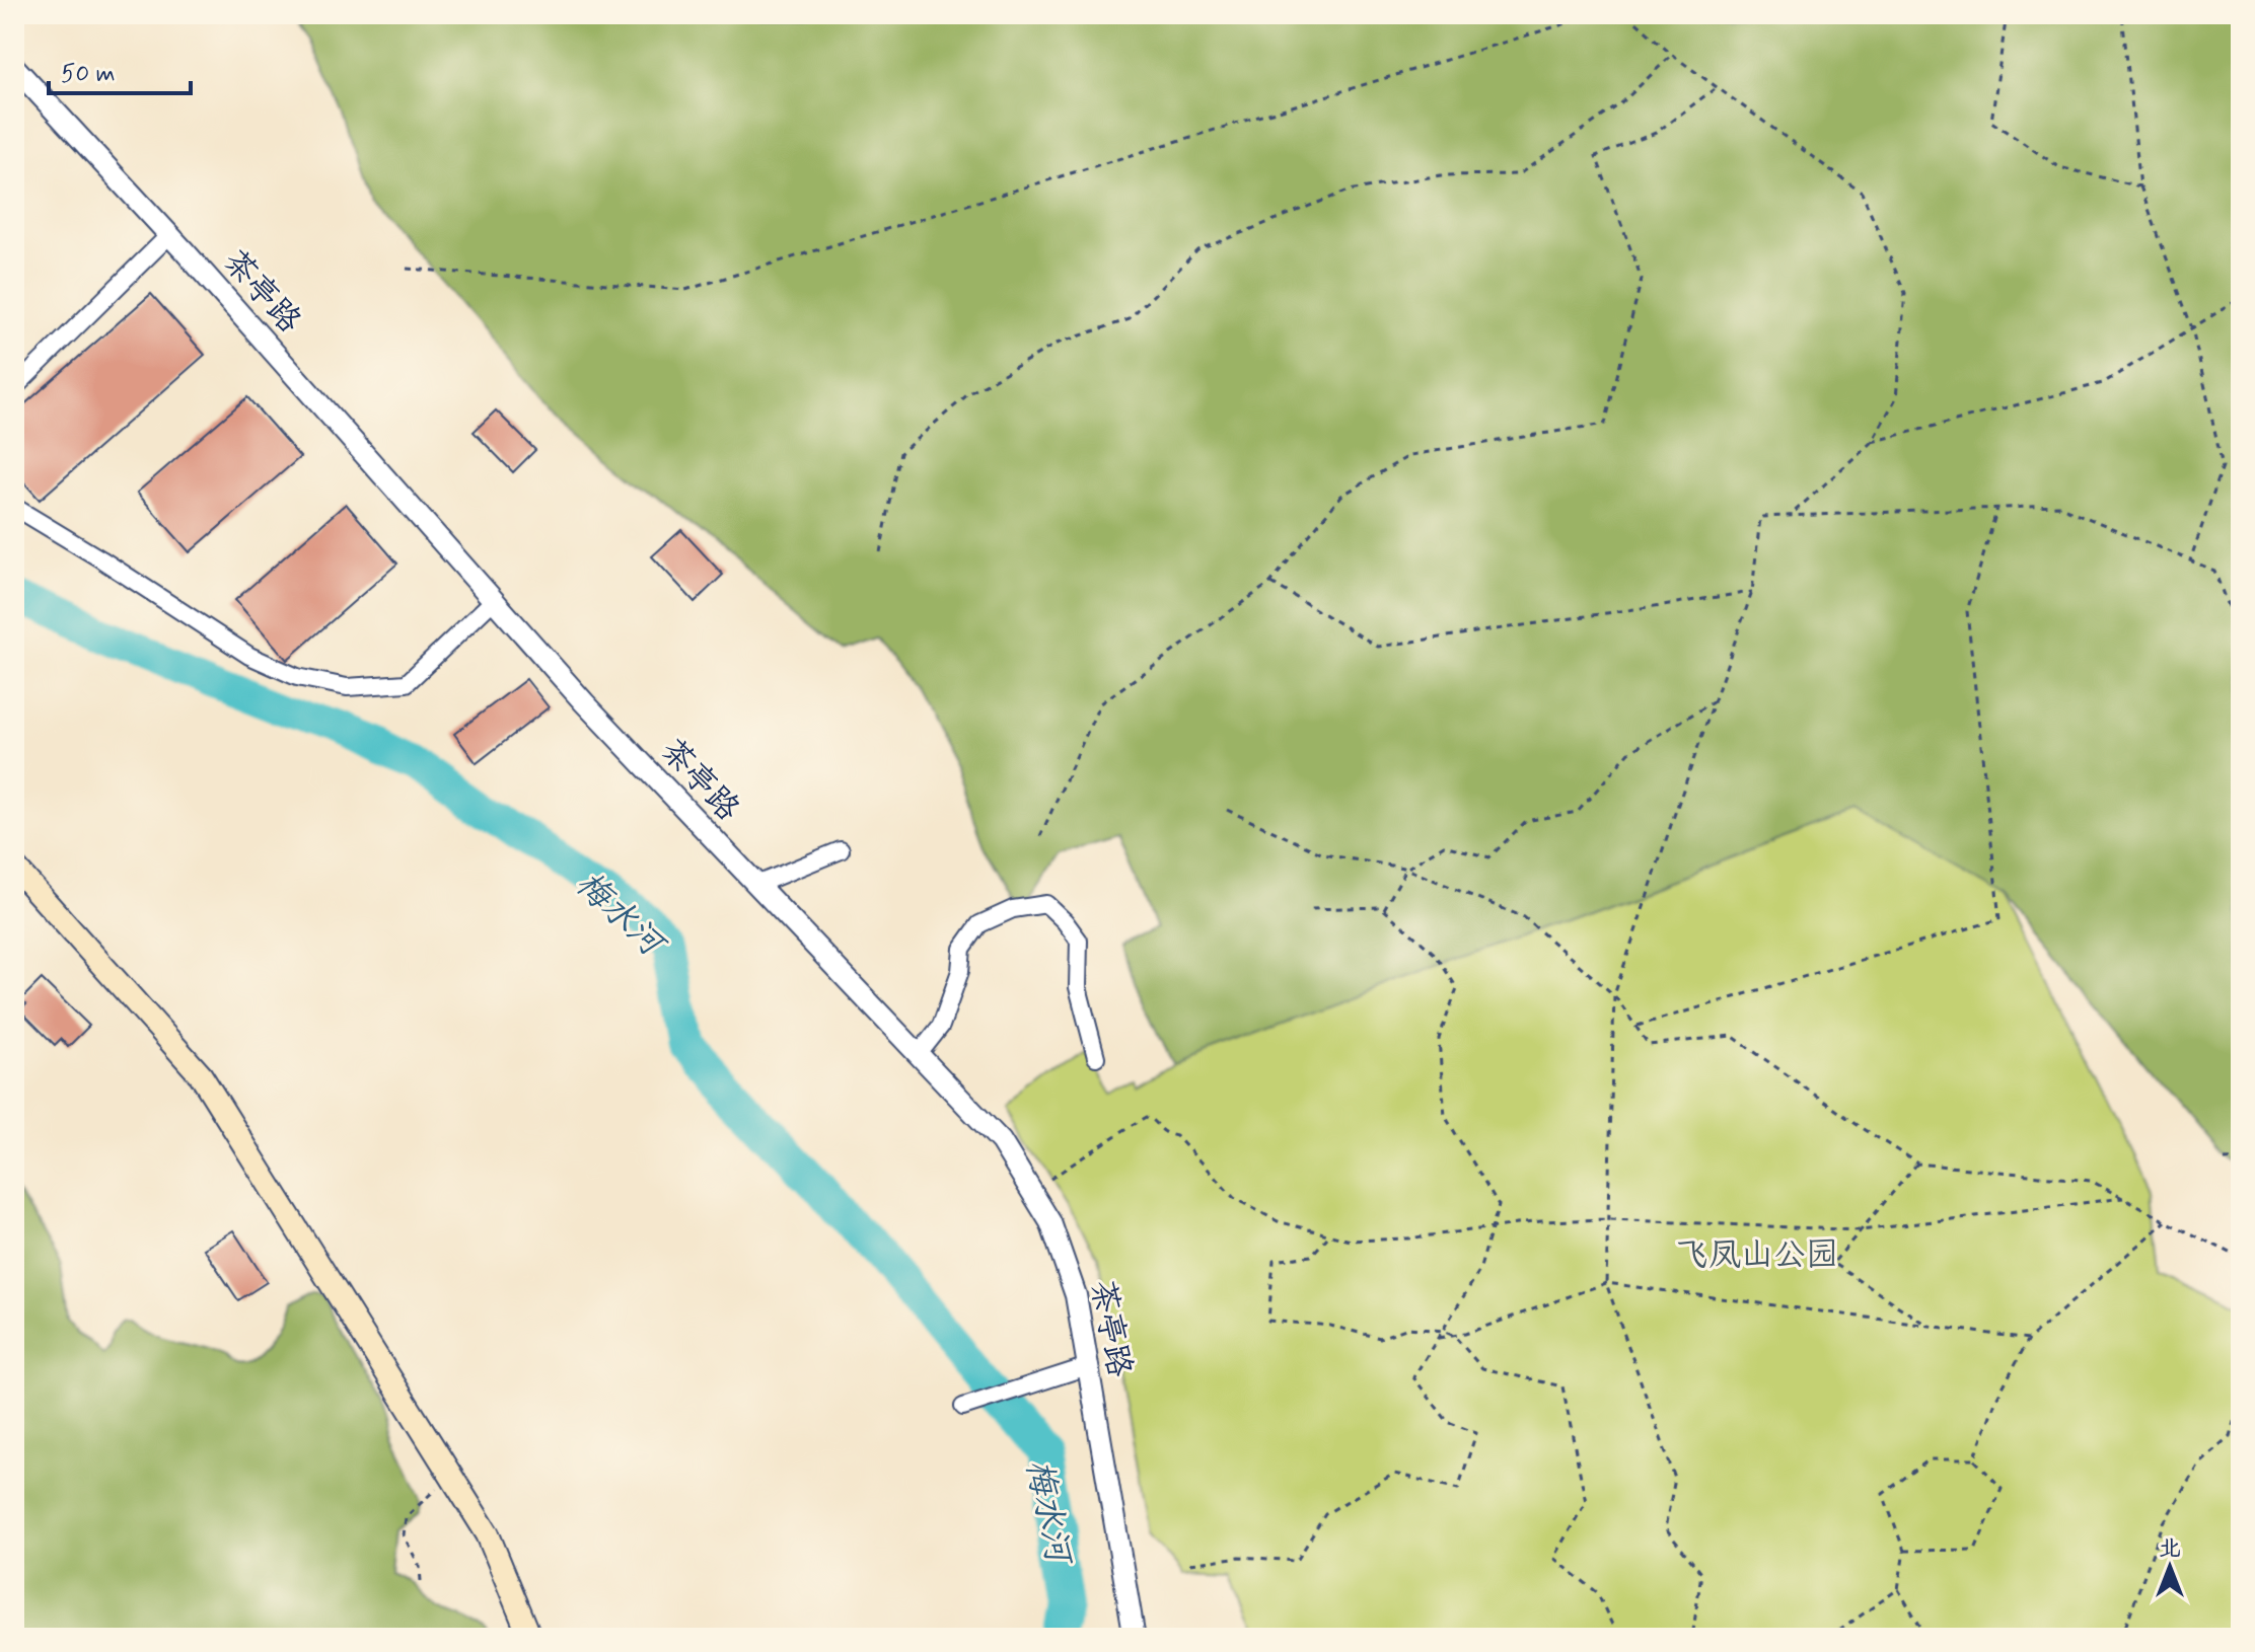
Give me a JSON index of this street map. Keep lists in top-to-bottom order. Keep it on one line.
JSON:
{"streets":{"street":["茶亭路"]},"water":["梅水河"],"parks":["飞凤山公园"],"scale_bar":"50 m","north":"top"}
